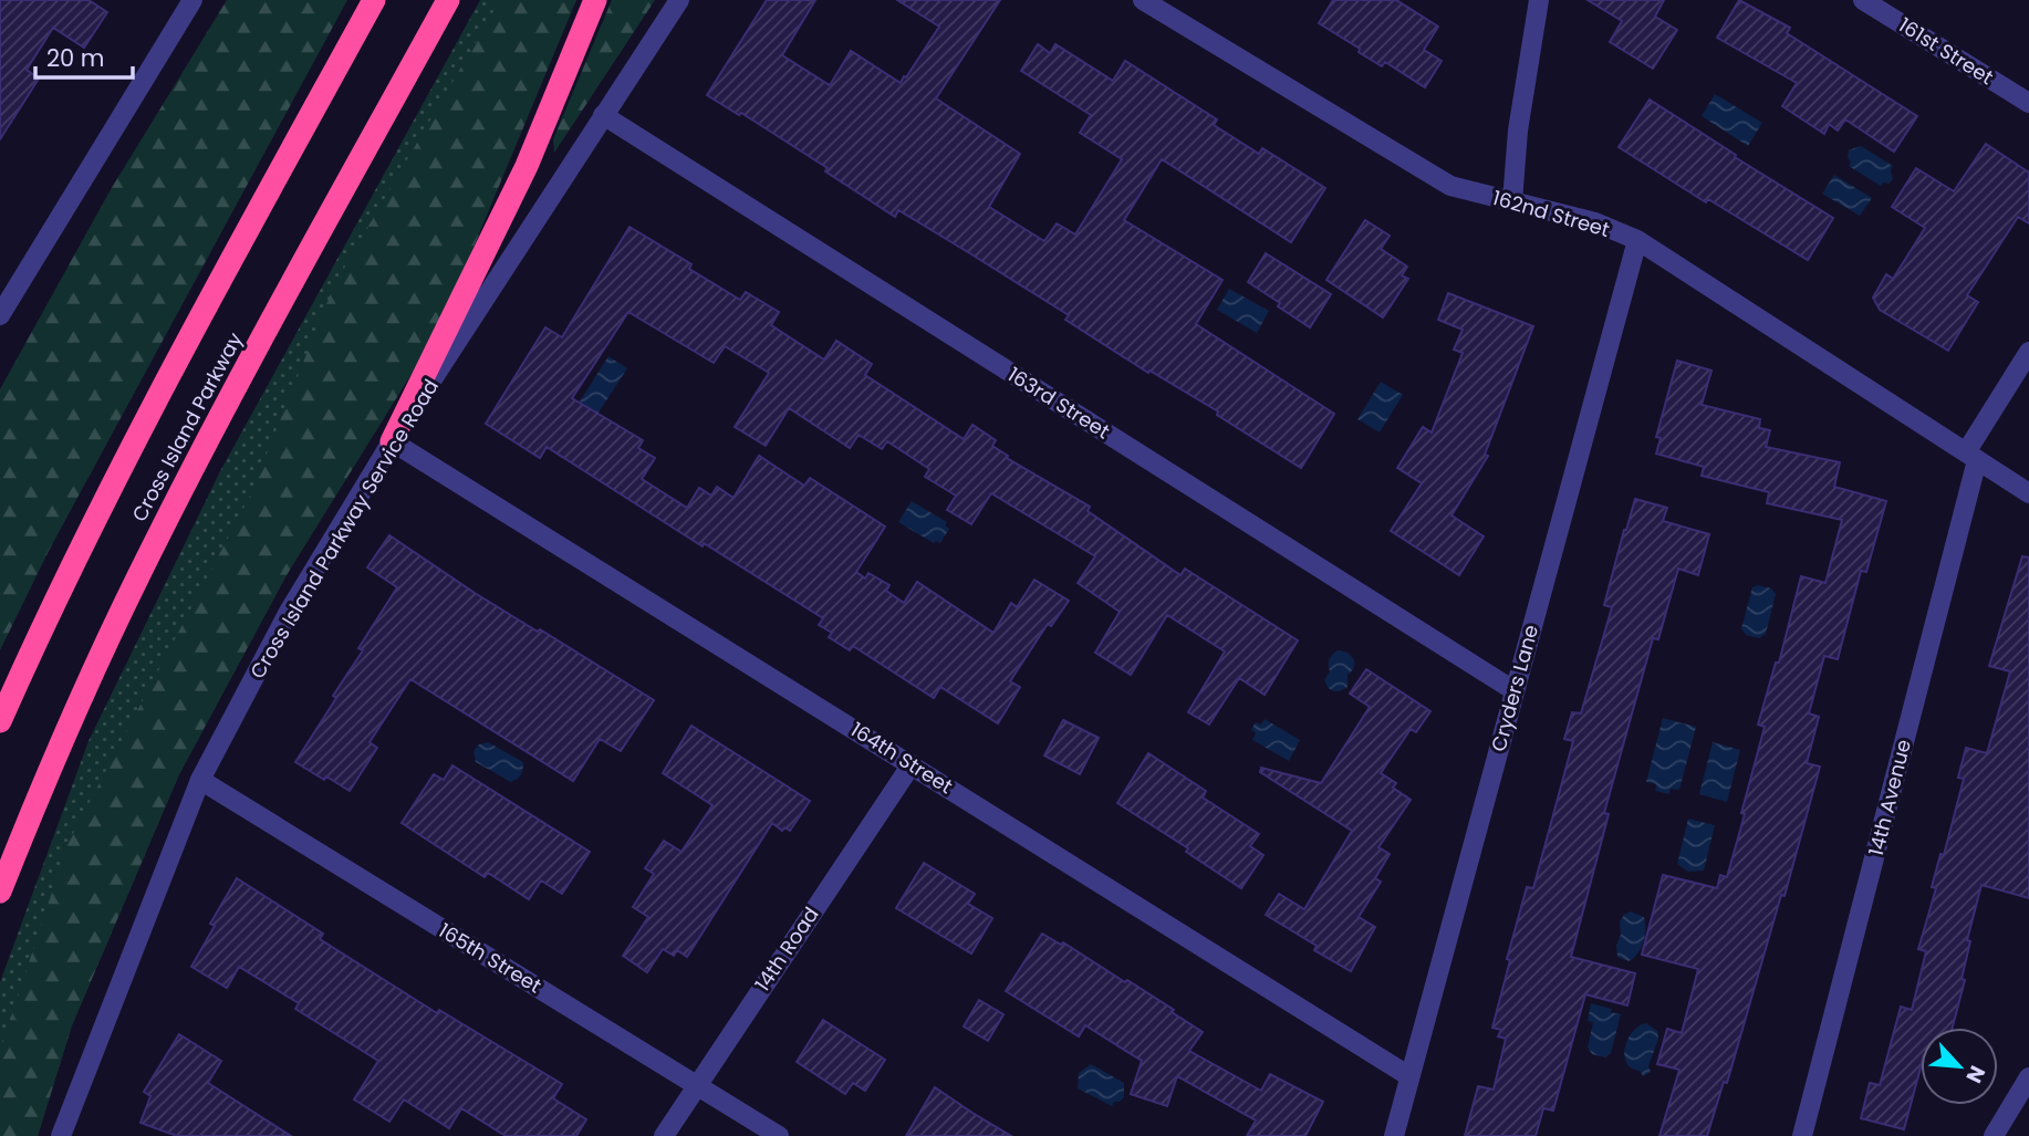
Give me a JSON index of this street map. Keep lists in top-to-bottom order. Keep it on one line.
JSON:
{"streets":{"highway":["Cross Island Parkway"],"street":["161st Street","162nd Street","163rd Street","Cross Island Parkway Service Road","Cryders Lane","164th Street","14th Avenue","14th Road","165th Street"]},"crossings":[["162nd Street","Cryders Lane"],["162nd Street","14th Avenue"],["163rd Street","Cross Island Parkway Service Road"],["163rd Street","Cryders Lane"],["Cross Island Parkway Service Road","164th Street"],["Cross Island Parkway Service Road","165th Street"],["Cryders Lane","164th Street"],["164th Street","14th Road"],["14th Road","165th Street"]],"scale_bar":"20 m","north":"bottom right"}
